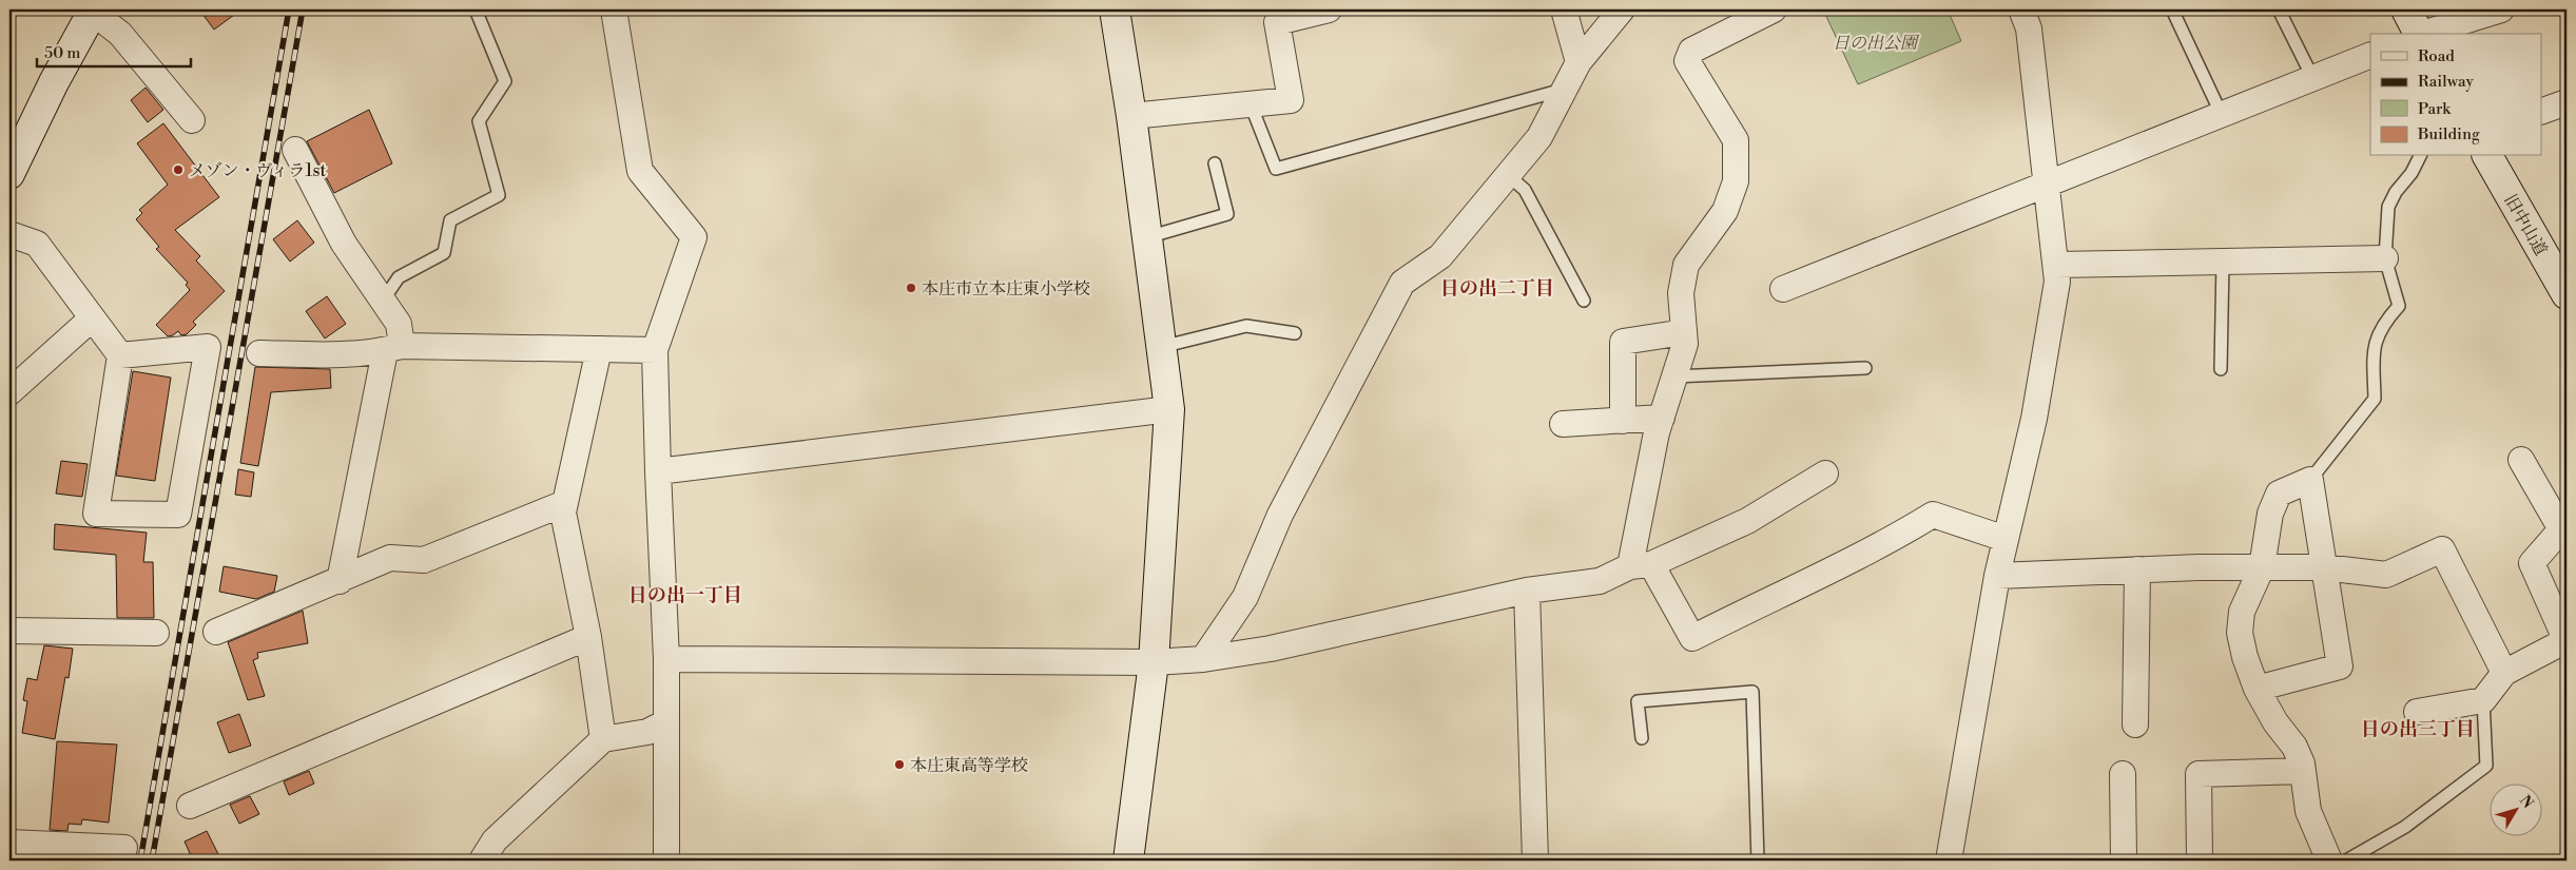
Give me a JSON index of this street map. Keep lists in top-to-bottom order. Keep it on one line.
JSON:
{"streets":{"street":["旧中山道"]},"districts":["日の出二丁目","日の出一丁目","日の出三丁目"],"parks":["日の出公園"],"places":["メゾン・ヴィラ1st","本庄市立本庄東小学校","本庄東高等学校"],"legend":["Road","Railway","Park","Building"],"scale_bar":"50 m","north":"top right"}
